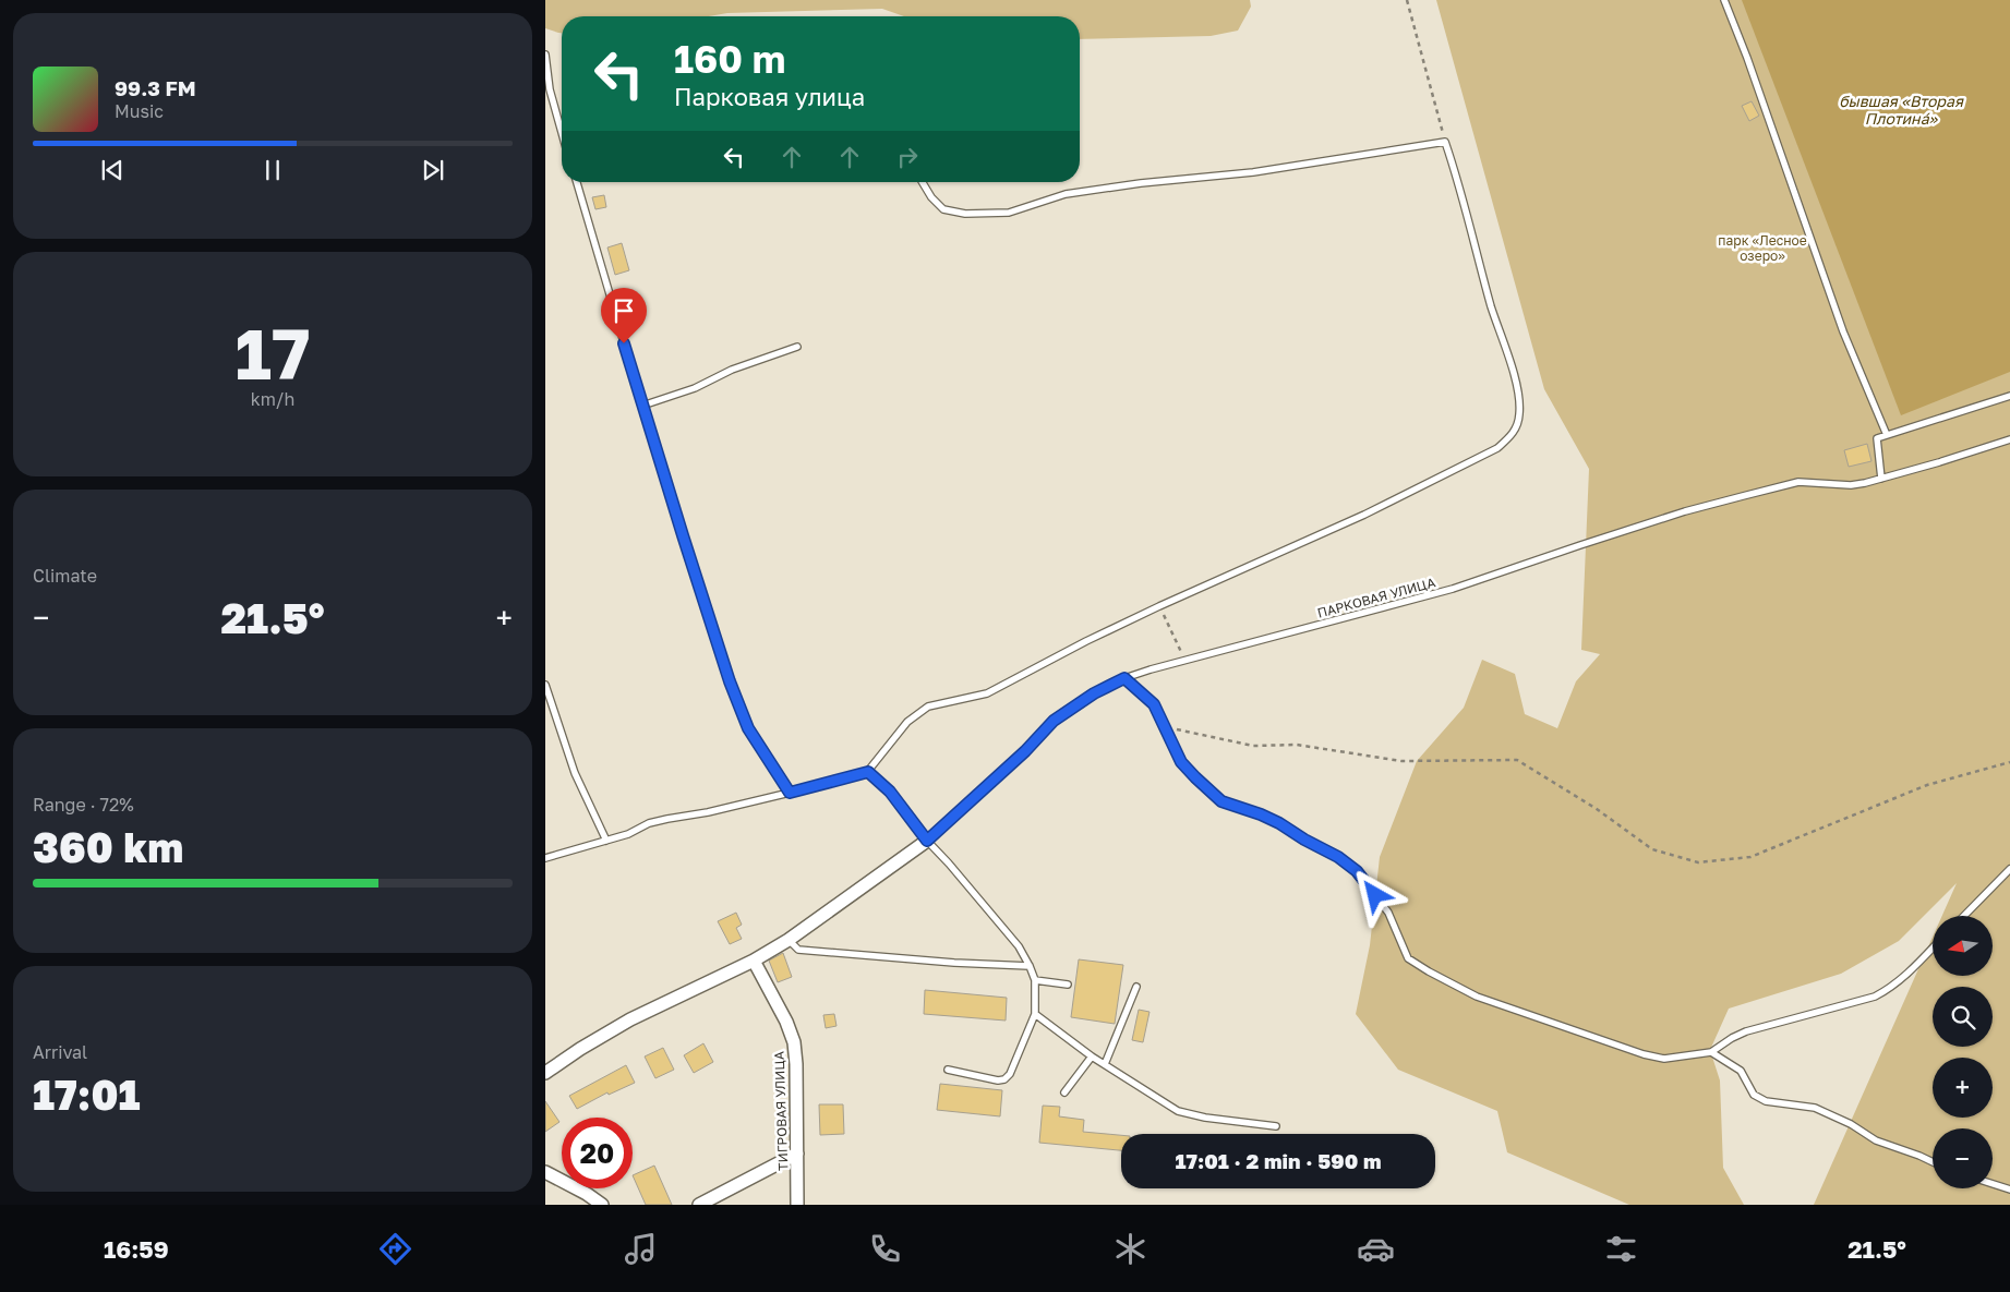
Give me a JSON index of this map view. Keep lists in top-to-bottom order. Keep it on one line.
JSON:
{"streets":{"street":["ТИГРОВАЯ УЛИЦА"],"lane":["ПАРКОВАЯ УЛИЦА"]},"water":["бывшая «Вторая Плотинá»"],"parks":["парк «Лесное озеро»"],"north":"left","page":{"turn":["160 m","Парковая улица"],"song":["99.3 FM","Music"],"tile":[["17","km/h"],"Climate",["Range · 72%","360 km"],["Arrival","17:01"]],"heat":["−","21.5°","+"],"map_buttons":["+","−"],"limit":"20","trip":"17:01 · 2 min · 590 m","tabs":["16:59","21.5°"]}}
